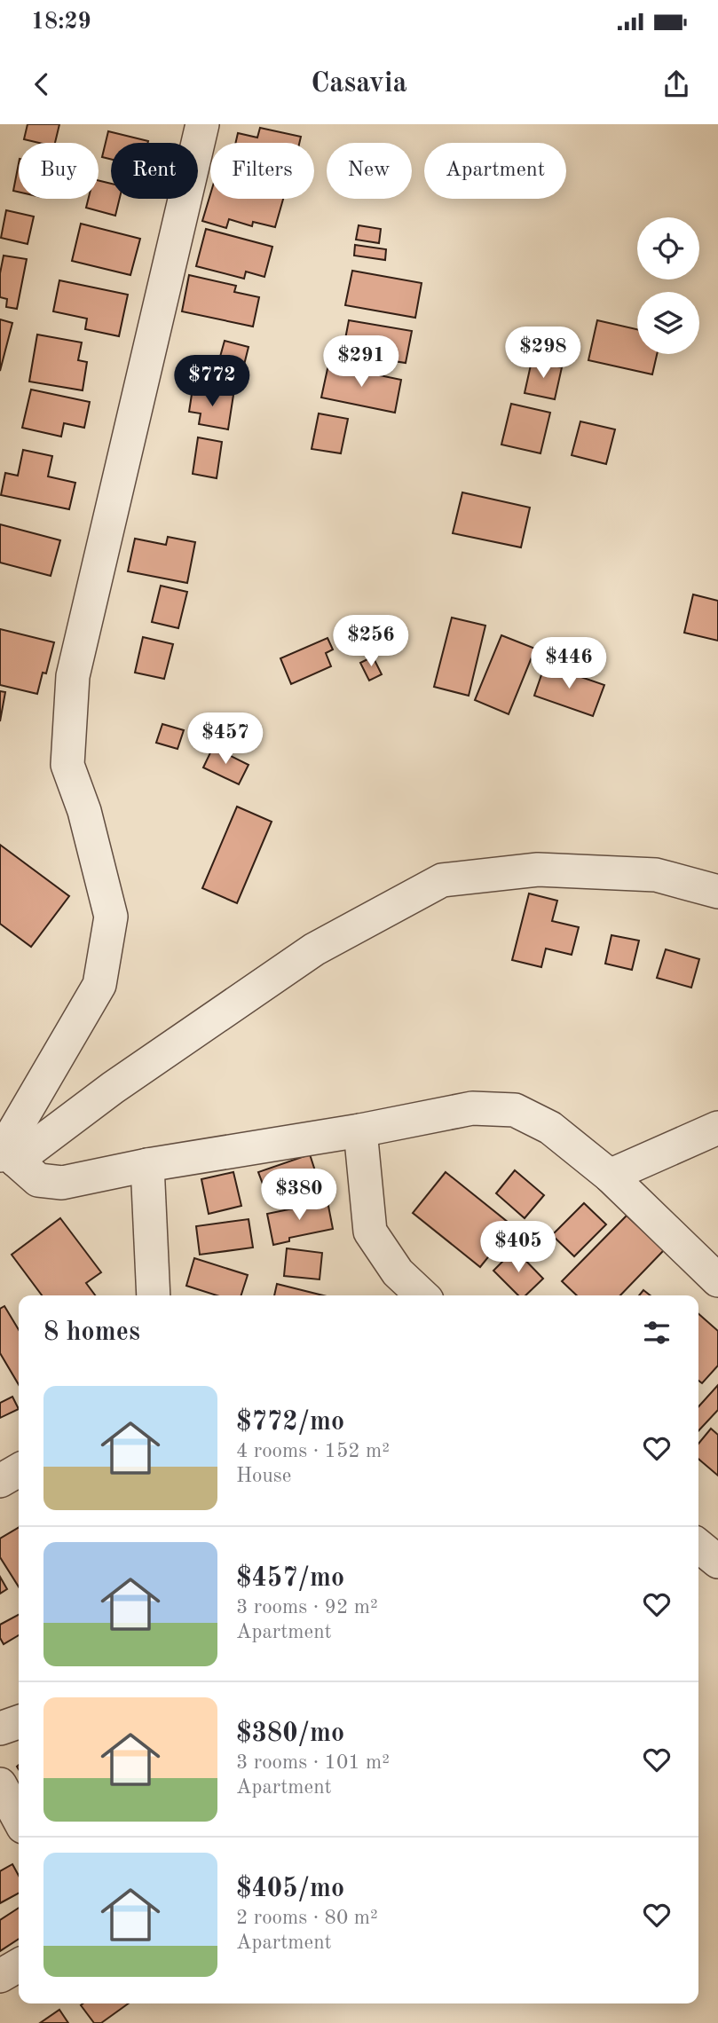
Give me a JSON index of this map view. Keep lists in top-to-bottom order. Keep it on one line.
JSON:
{"page":{"status":"18:29","header":"Casavia","chip":["Buy","Rent","Filters","New","Apartment"],"price":["$298","$291","$772","$256","$446","$457","$380","$405"],"heading":"8 homes","list":[{"name":"$772/mo","note":"4 rooms · 152 m² · House"},{"name":"$457/mo","note":"3 rooms · 92 m² · Apartment"},{"name":"$380/mo","note":"3 rooms · 101 m² · Apartment"},{"name":"$405/mo","note":"2 rooms · 80 m² · Apartment"}]}}
